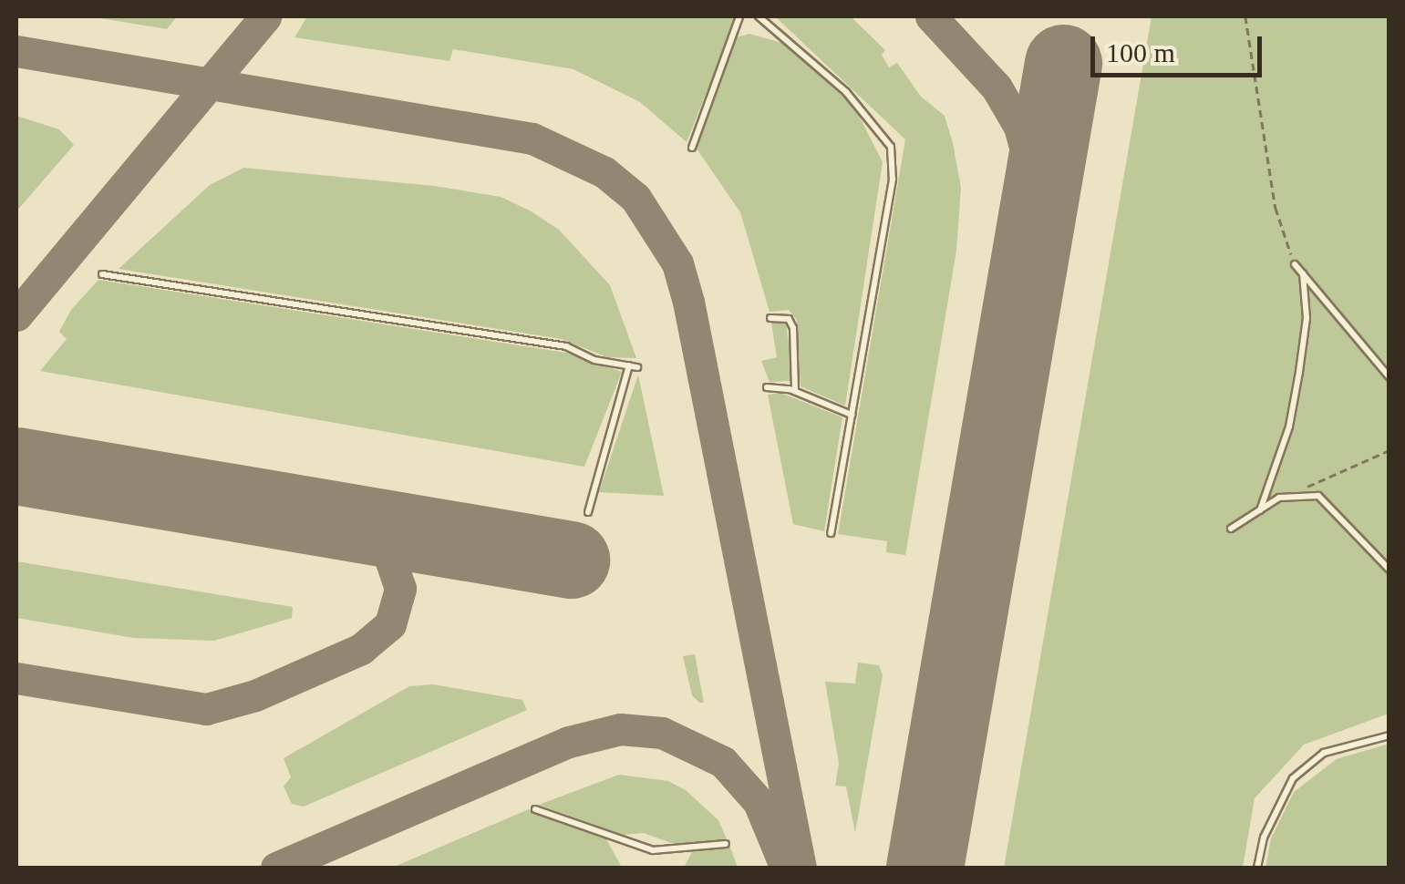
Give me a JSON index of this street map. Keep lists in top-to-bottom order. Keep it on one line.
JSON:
{"scale_bar":"100 m"}
